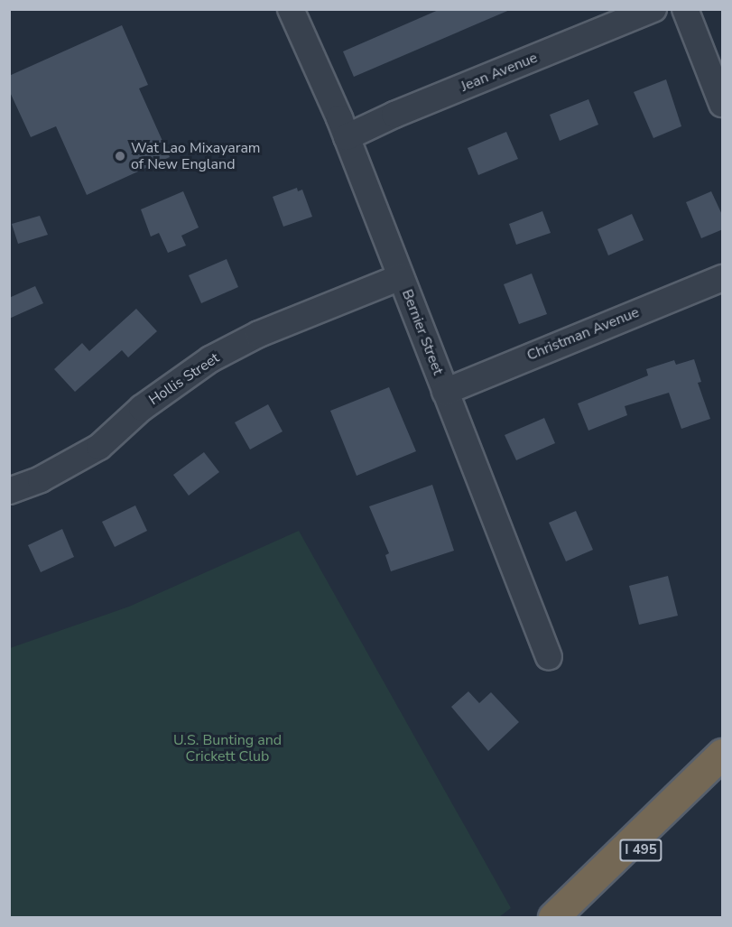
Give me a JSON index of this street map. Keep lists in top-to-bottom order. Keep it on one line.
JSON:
{"streets":{"highway":["I 495"],"street":["Jean Avenue","Bernier Street","Christman Avenue","Hollis Street"]},"crossings":[["Jean Avenue","Bernier Street"],["Bernier Street","Christman Avenue"],["Bernier Street","Hollis Street"]],"parks":["U.S. Bunting and Crickett Club"],"places":["Wat Lao Mixayaram of New England"]}
